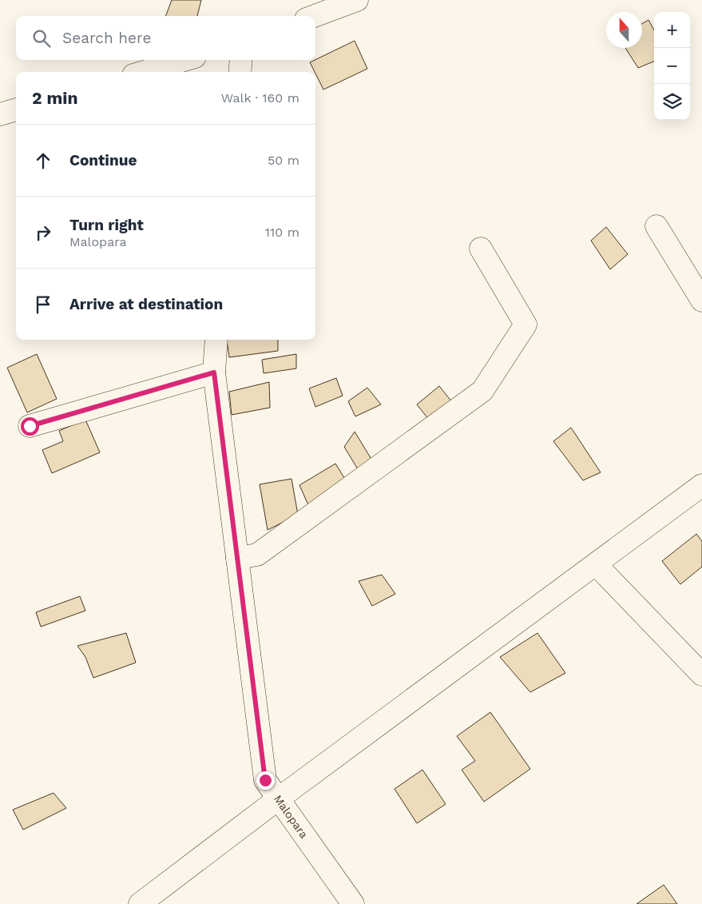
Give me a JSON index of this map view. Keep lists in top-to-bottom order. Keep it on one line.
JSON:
{"streets":{"street":["Malopara"]},"north":"top","page":{"map_buttons":["+","−"],"search":"Search here","heading":["2 min","Walk · 160 m"],"list":[["Continue","50 m"],["Turn right","Malopara","110 m"],"Arrive at destination"]}}
